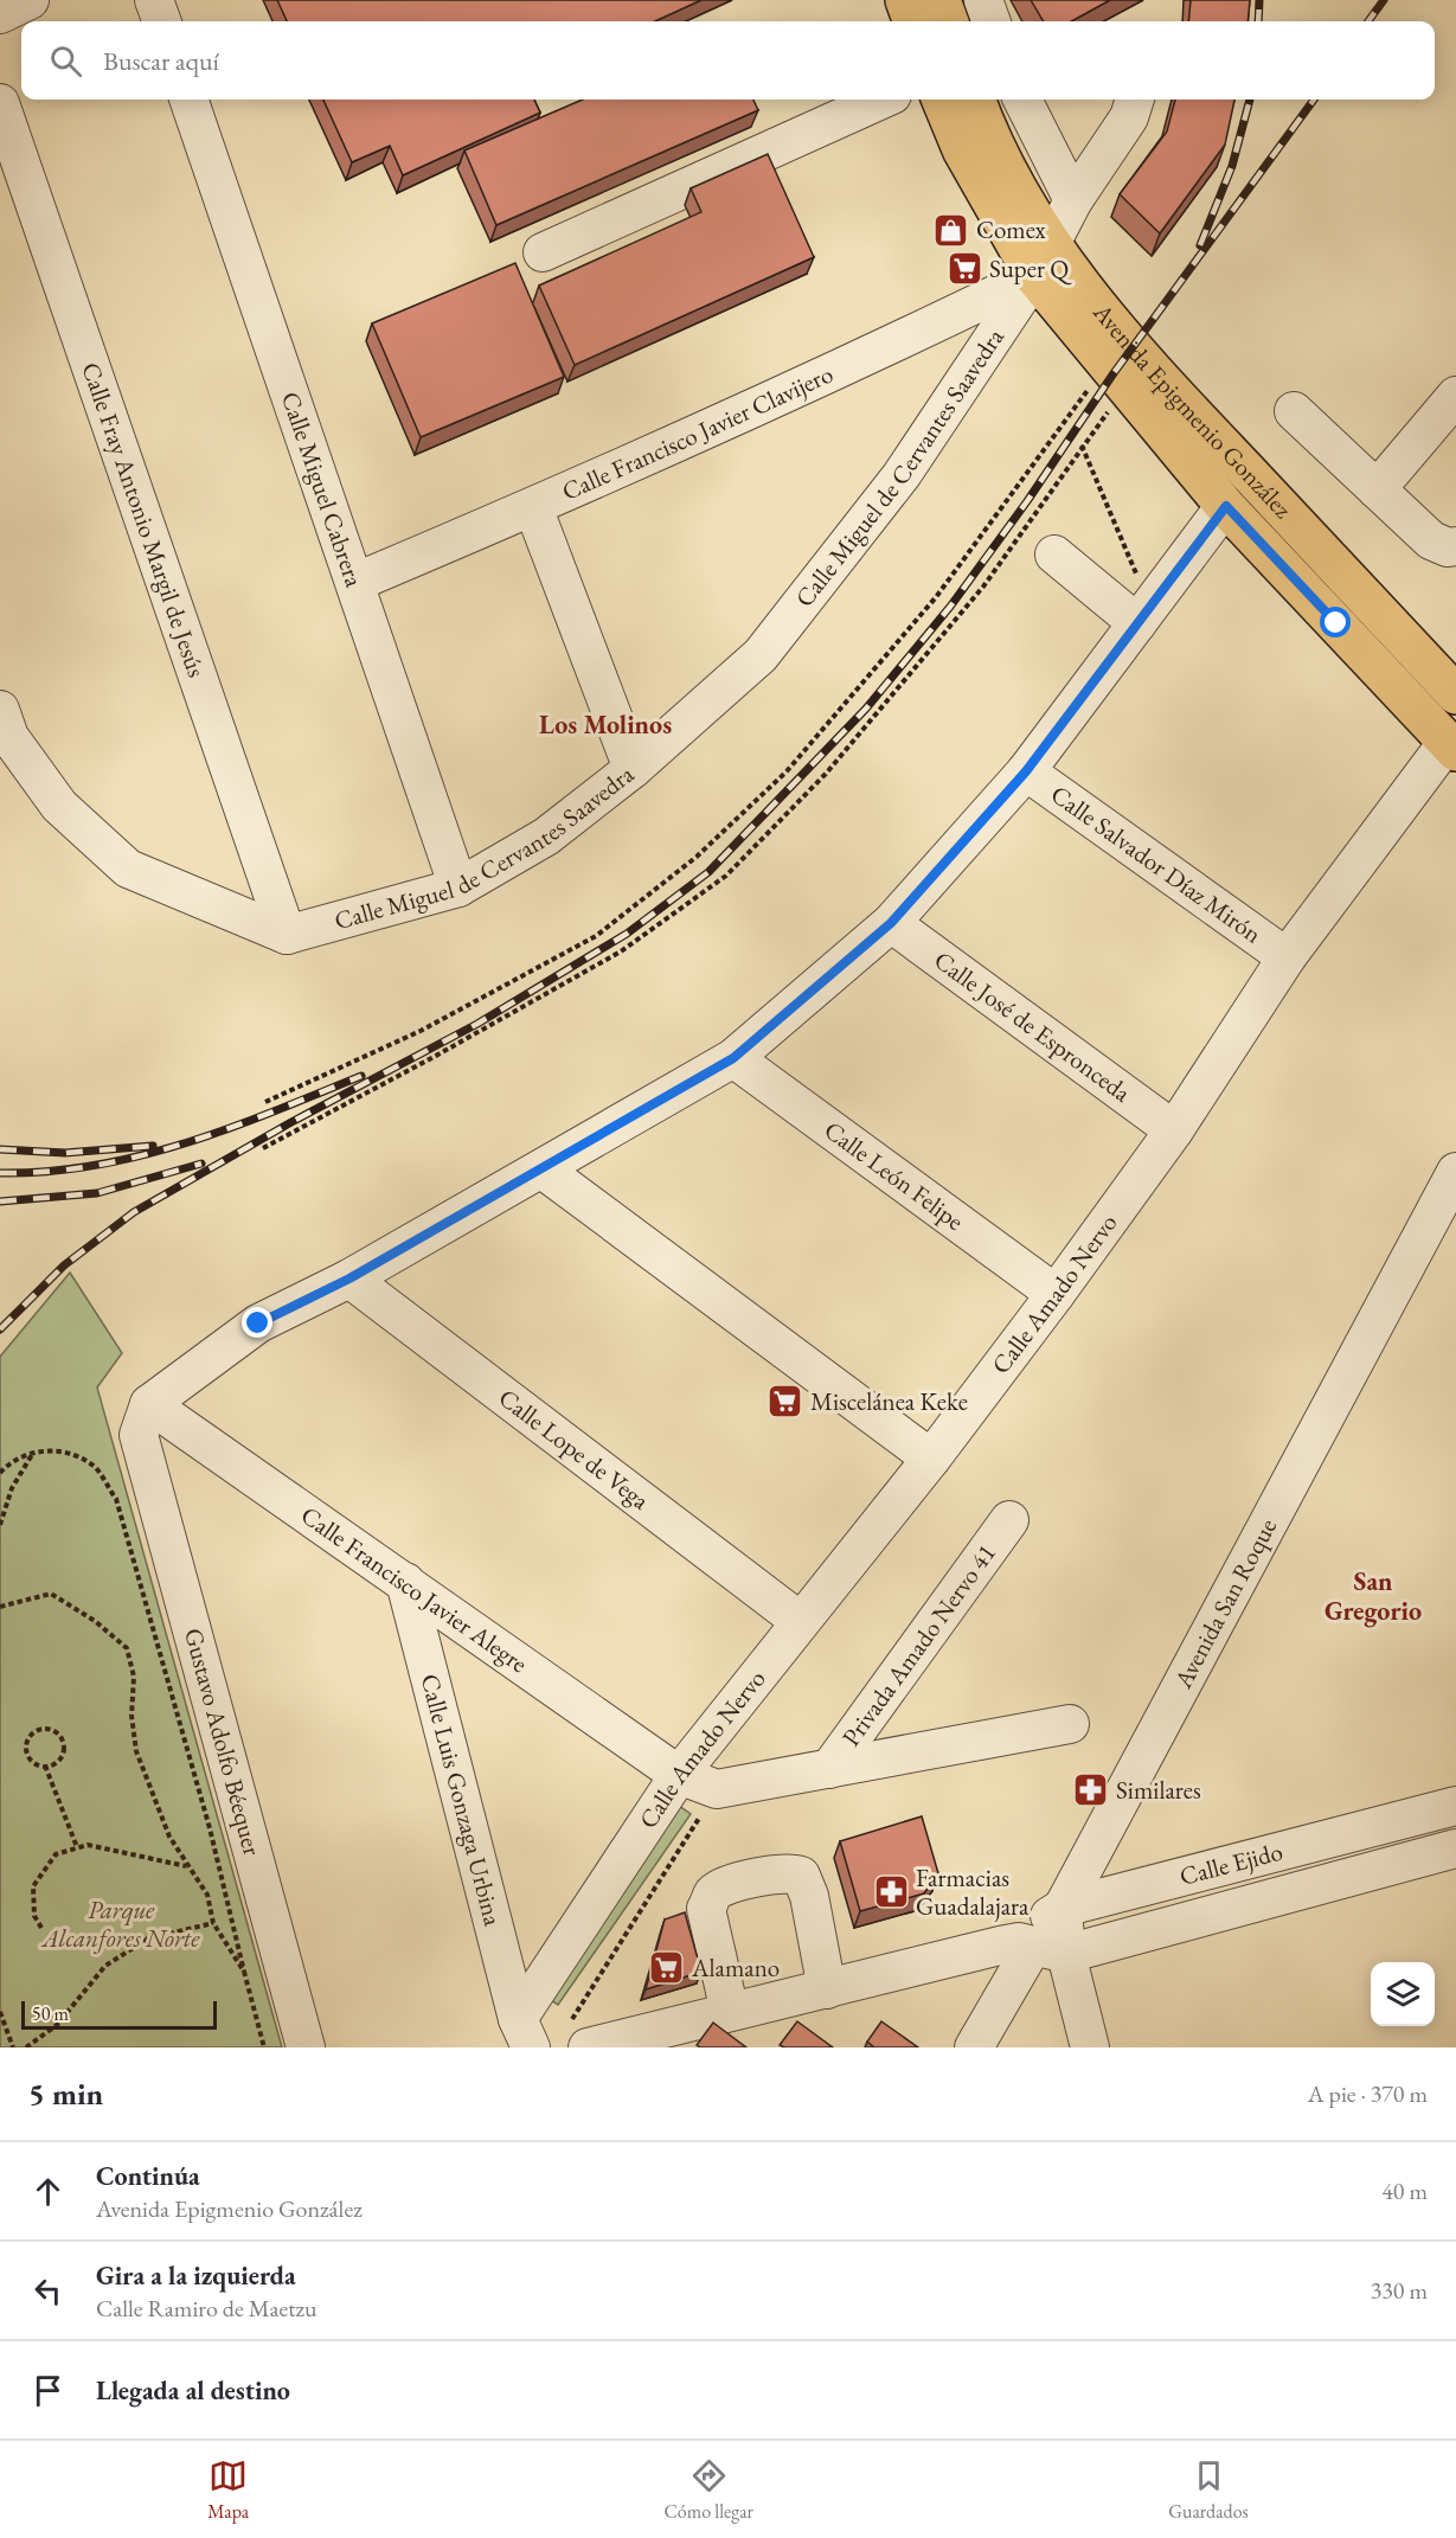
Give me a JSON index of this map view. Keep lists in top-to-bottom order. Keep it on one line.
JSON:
{"streets":{"main road":["Avenida Epigmenio González"],"street":["Calle Francisco Javier Clavijero","Calle Miguel de Cervantes Saavedra","Calle Miguel Cabrera","Calle Fray Antonio Margil de Jesús","Calle Salvador Díaz Mirón","Calle José de Espronceda","Calle León Felipe","Calle Amado Nervo","Calle Lope de Vega","Calle Francisco Javier Alegre","Avenida San Roque","Privada Amado Nervo 41","Gustavo Adolfo Béequer","Calle Luis Gonzaga Urbina","Calle Ejido"]},"crossings":[["Avenida Epigmenio González","Calle Francisco Javier Clavijero"],["Avenida Epigmenio González","Calle Miguel de Cervantes Saavedra"],["Avenida Epigmenio González","Calle Amado Nervo"],["Calle Francisco Javier Clavijero","Calle Miguel de Cervantes Saavedra"],["Calle Francisco Javier Clavijero","Calle Miguel Cabrera"],["Calle Miguel de Cervantes Saavedra","Calle Miguel Cabrera"],["Calle Miguel de Cervantes Saavedra","Calle Fray Antonio Margil de Jesús"],["Calle Salvador Díaz Mirón","Calle Amado Nervo"],["Calle José de Espronceda","Calle Amado Nervo"],["Calle León Felipe","Calle Amado Nervo"],["Calle Amado Nervo","Calle Lope de Vega"],["Calle Amado Nervo","Calle Francisco Javier Alegre"],["Calle Amado Nervo","Calle Luis Gonzaga Urbina"],["Calle Francisco Javier Alegre","Gustavo Adolfo Béequer"],["Calle Francisco Javier Alegre","Calle Luis Gonzaga Urbina"],["Avenida San Roque","Calle Ejido"]],"districts":["Los Molinos","San Gregorio"],"parks":["Parque Alcanfores Norte"],"places":{"shop":["Comex"],"supermarket":["Super Q","Miscelánea Keke","Alamano"],"pharmacy":["Similares","Farmacias Guadalajara"]},"scale_bar":"50 m","page":{"search":"Buscar aquí","scale":"50 m","heading":["5 min","A pie · 370 m"],"list":[["Continúa","Avenida Epigmenio González","40 m"],["Gira a la izquierda","Calle Ramiro de Maetzu","330 m"],"Llegada al destino"],"nav":["Mapa","Cómo llegar","Guardados"]}}
